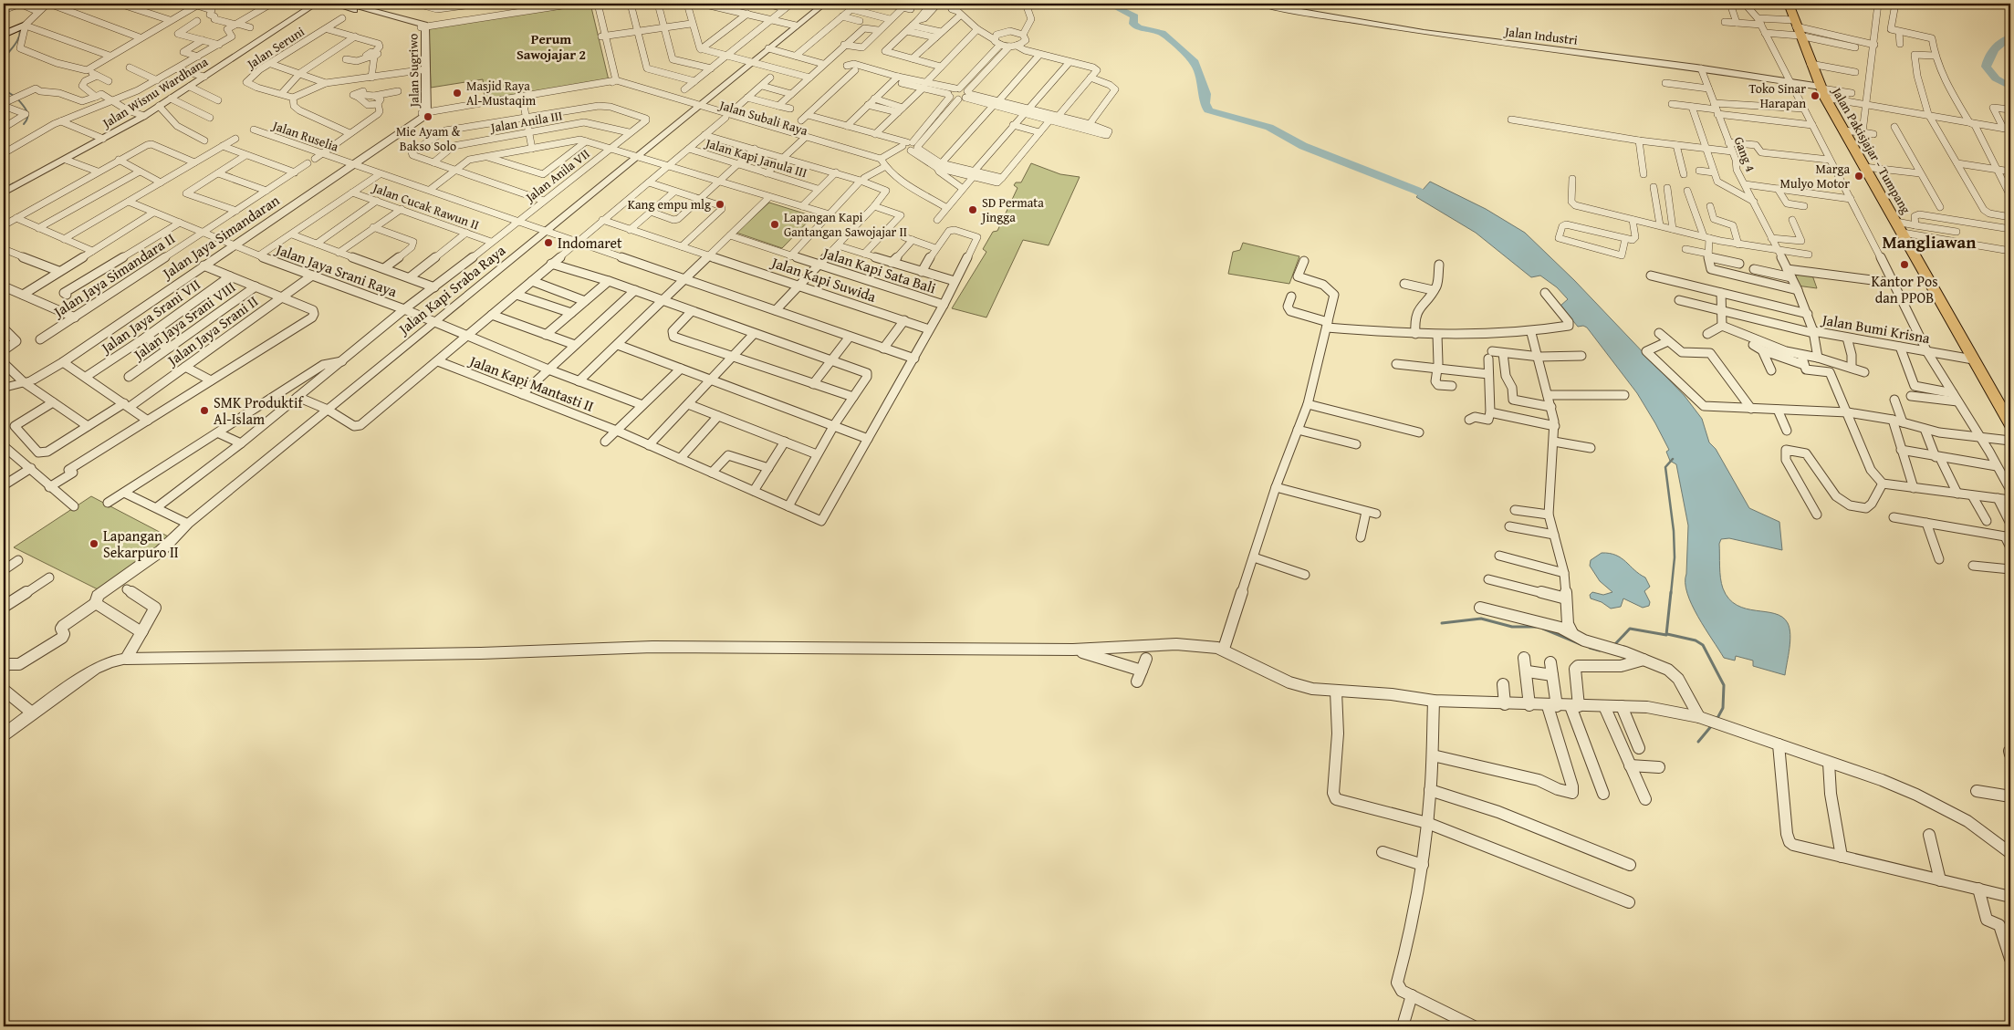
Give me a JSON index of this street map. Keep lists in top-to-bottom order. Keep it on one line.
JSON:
{"streets":{"main road":["Jalan Pakisjajar - Tumpang"],"street":["Jalan Industri","Jalan Seruni","Jalan Sugriwo","Jalan Wisnu Wardhana","Jalan Subali Raya","Jalan Anila III","Jalan Ruselia","Gang 4","Jalan Kapi Janula III","Jalan Anila VII","Jalan Cucak Rawun II","Jalan Jaya Simandaran","Jalan Jaya Srani Raya","Jalan Kapi Sata Bali","Jalan Jaya Simandara II","Jalan Kapi Suwida","Jalan Kapi Sraba Raya","Jalan Jaya Srani VII","Jalan Jaya Srani VIII","Jalan Bumi Krisna","Jalan Jaya Srani II","Jalan Kapi Mantasti II"]},"crossings":[["Jalan Industri","Jalan Pakisjajar - Tumpang"],["Jalan Industri","Gang 4"],["Jalan Sugriwo","Jalan Jaya Simandaran"],["Jalan Subali Raya","Jalan Kapi Sraba Raya"],["Jalan Anila III","Jalan Anila VII"],["Jalan Ruselia","Jalan Anila VII"],["Jalan Ruselia","Jalan Jaya Simandaran"],["Jalan Ruselia","Jalan Kapi Sraba Raya"],["Jalan Pakisjajar - Tumpang","Jalan Bumi Krisna"],["Gang 4","Jalan Bumi Krisna"],["Jalan Anila VII","Jalan Cucak Rawun II"],["Jalan Anila VII","Jalan Jaya Srani Raya"],["Jalan Jaya Simandaran","Jalan Jaya Srani Raya"],["Jalan Jaya Srani Raya","Jalan Jaya Simandara II"],["Jalan Jaya Srani Raya","Jalan Kapi Sraba Raya"],["Jalan Jaya Srani Raya","Jalan Jaya Srani II"]],"districts":["Perum Sawojajar 2","Mangliawan"],"places":["Masjid Raya Al-Mustaqim","Toko Sinar Harapan","Mie Ayam & Bakso Solo","Marga Mulyo Motor","Kang empu mlg","SD Permata Jingga","Lapangan Kapi Gantangan Sawojajar II","Indomaret","Kantor Pos dan PPOB","SMK Produktif Al-Islam","Lapangan Sekarpuro II"]}
